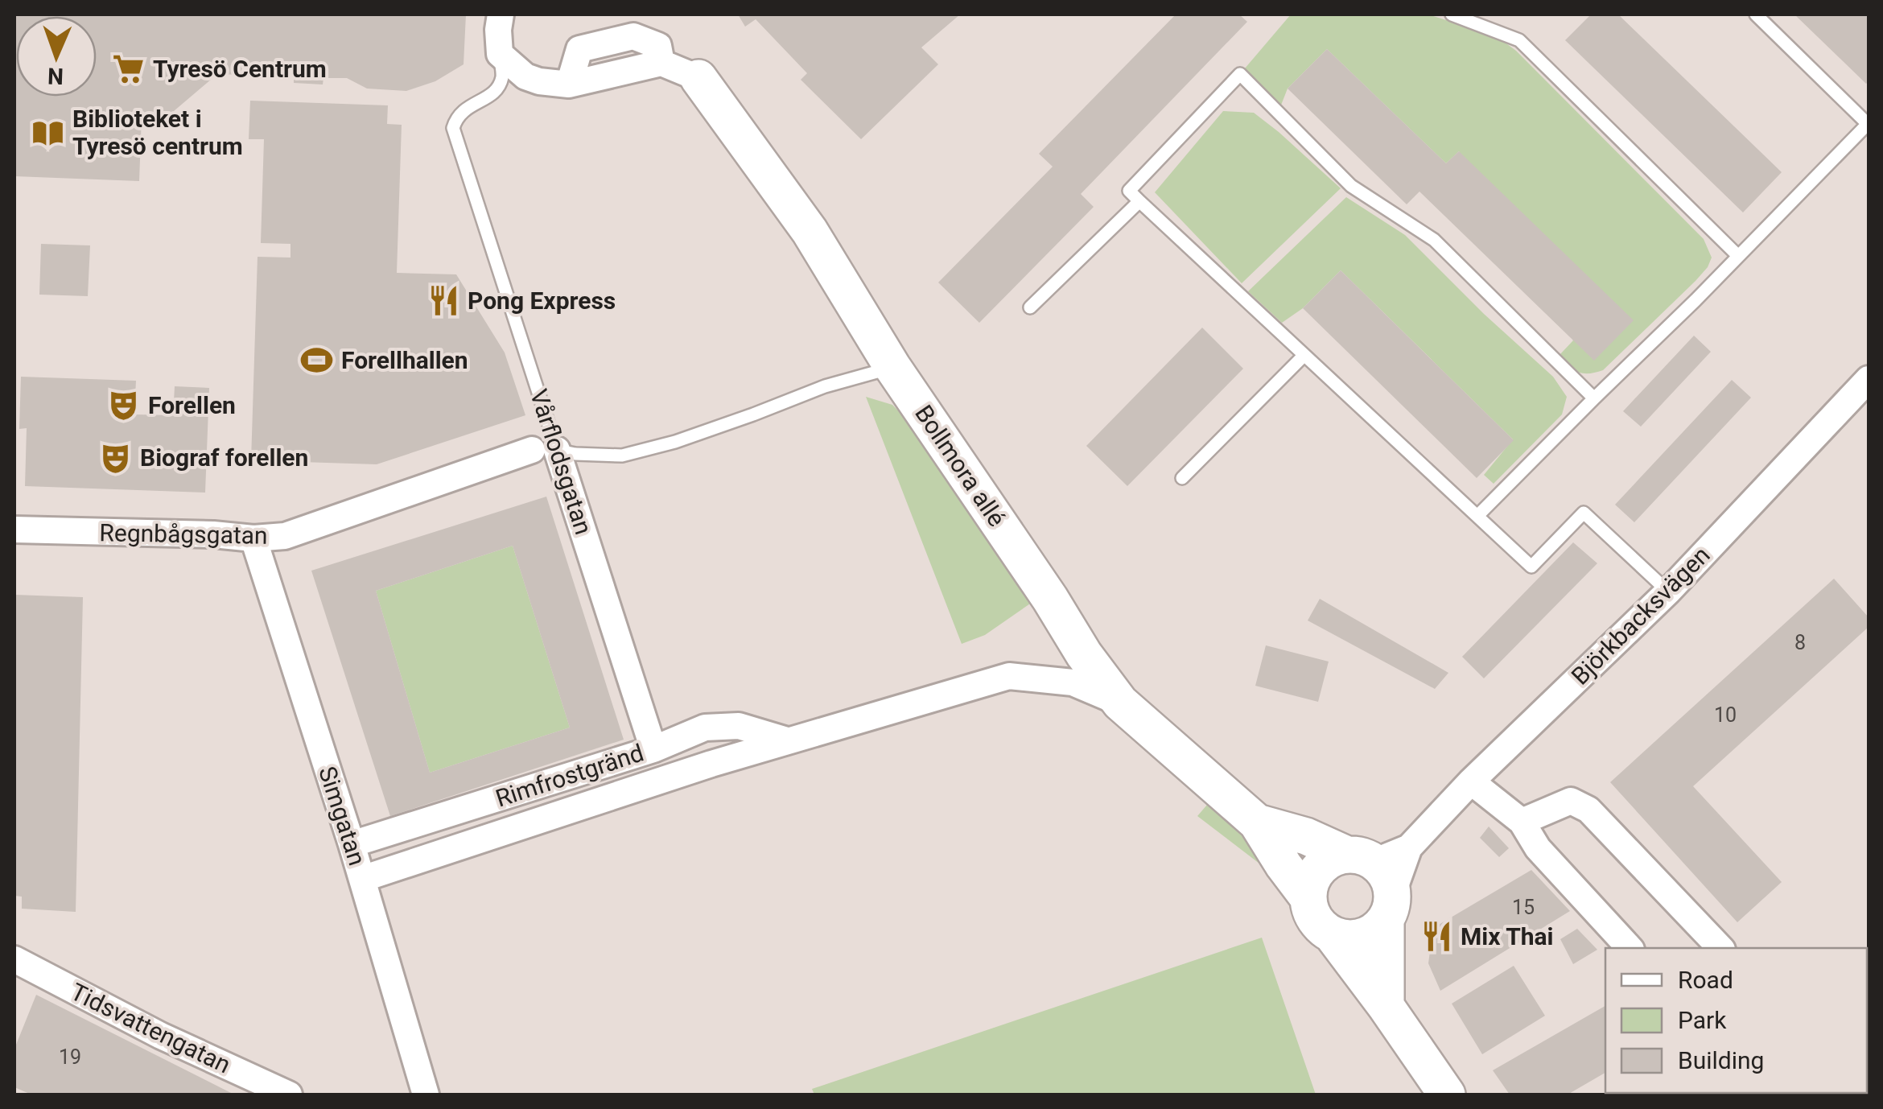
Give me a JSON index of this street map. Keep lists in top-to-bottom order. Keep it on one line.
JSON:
{"streets":{"street":["Vårflodsgatan","Bollmora allé","Regnbågsgatan","Björkbacksvägen","Rimfrostgränd","Simgatan","Tidsvattengatan"]},"crossings":[["Vårflodsgatan","Regnbågsgatan"],["Vårflodsgatan","Rimfrostgränd"],["Bollmora allé","Björkbacksvägen"],["Bollmora allé","Rimfrostgränd"],["Regnbågsgatan","Simgatan"],["Rimfrostgränd","Simgatan"]],"places":{"supermarket":["Tyresö Centrum"],"library":["Biblioteket i Tyresö centrum"],"restaurant":["Pong Express","Mix Thai"],"sports":["Forellhallen"],"theatre":["Forellen","Biograf forellen"]},"house_numbers":["8","10","15","19"],"legend":["Road","Park","Building"],"north":"bottom"}
